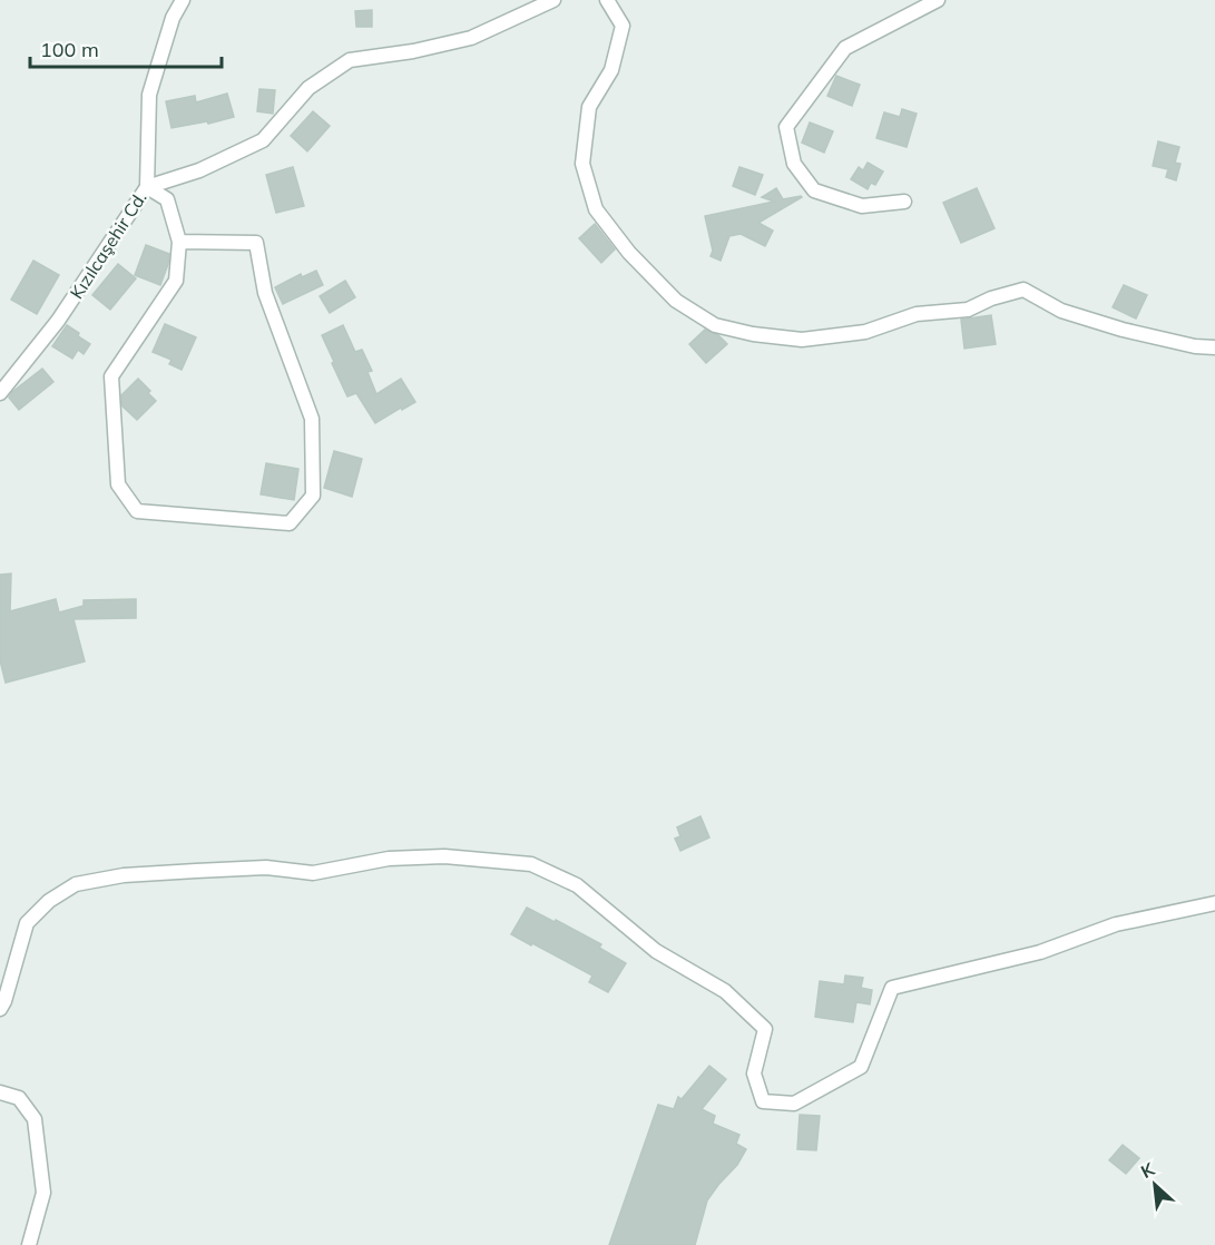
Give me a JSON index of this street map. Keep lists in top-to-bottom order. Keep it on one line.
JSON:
{"streets":{"street":["Kızılcaşehir Cd."]},"scale_bar":"100 m","north":"top left"}
